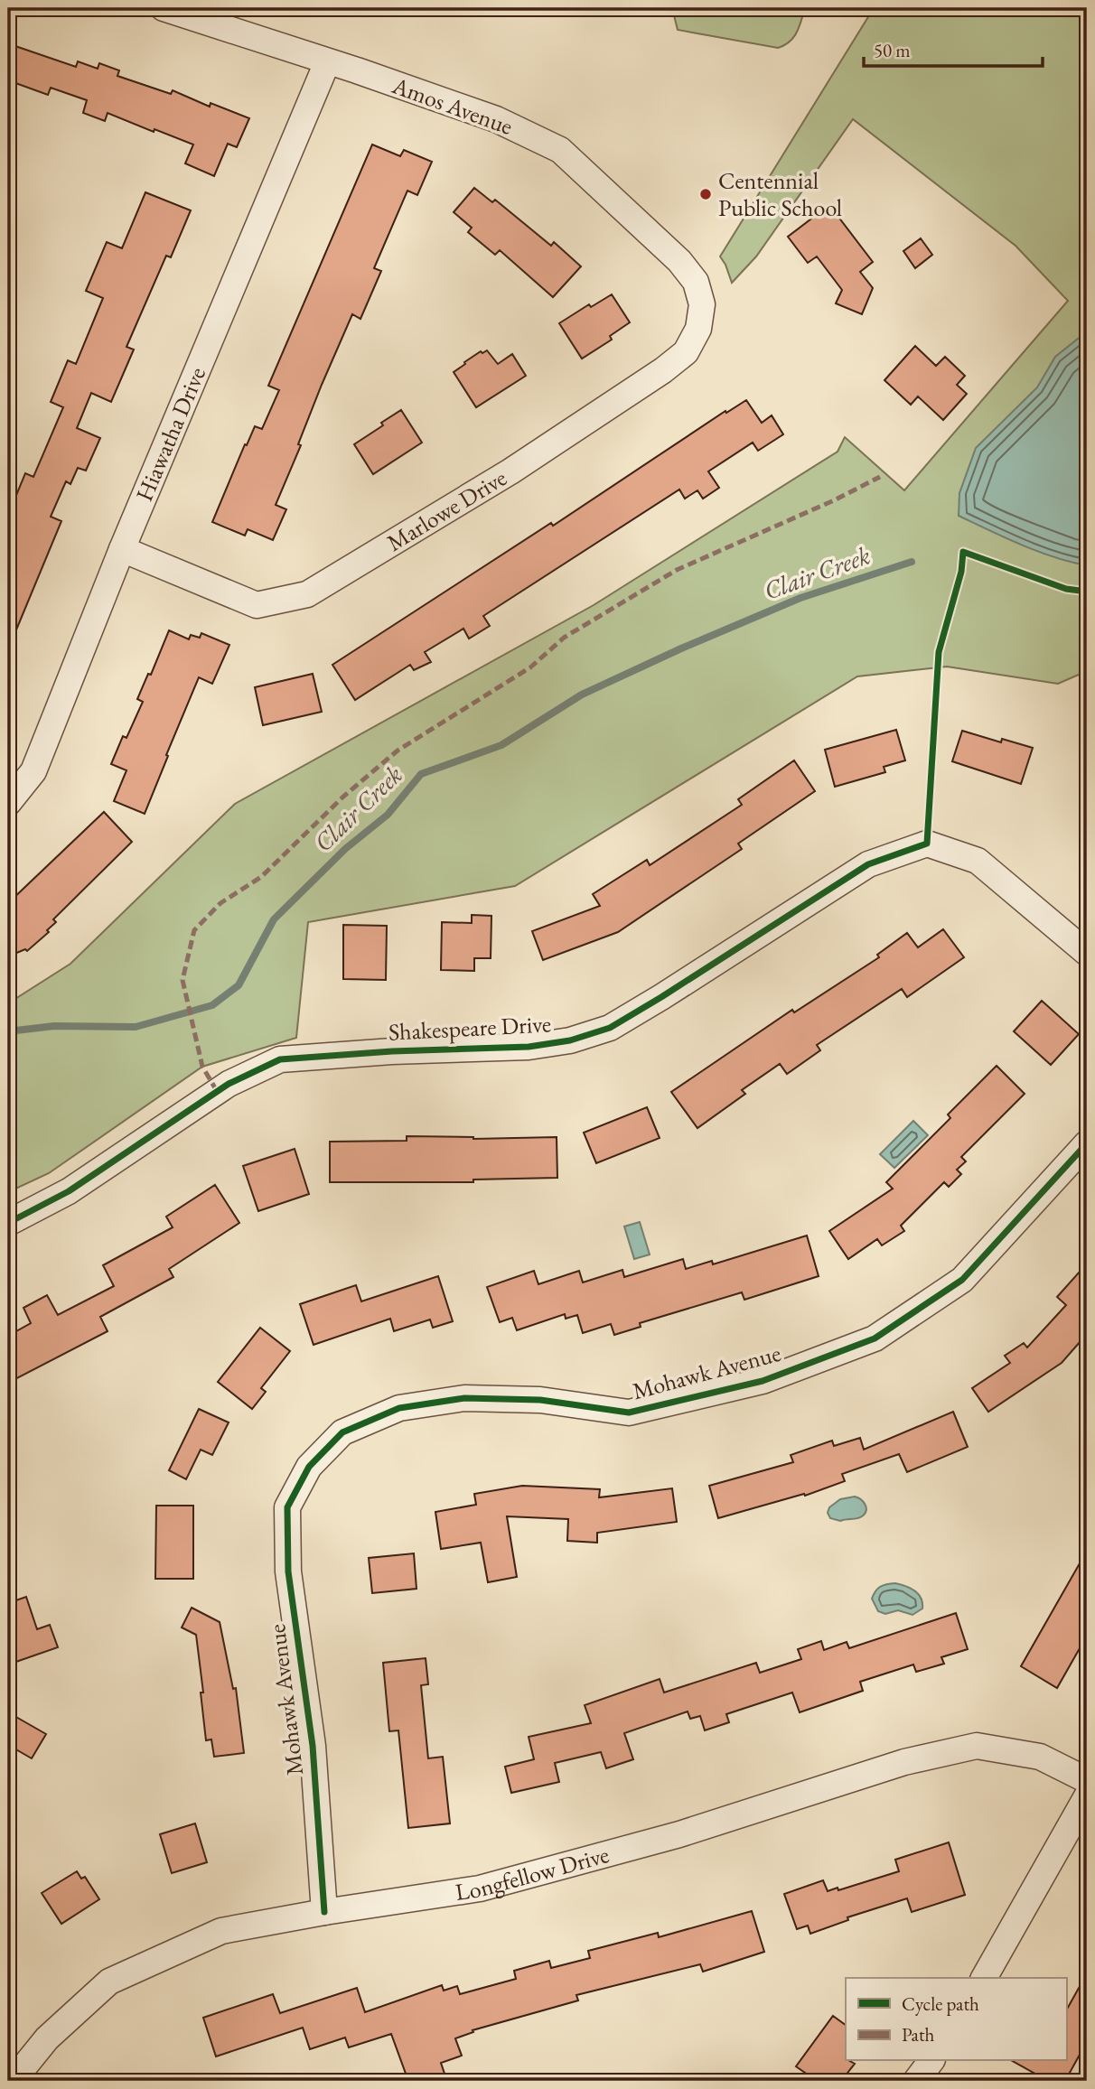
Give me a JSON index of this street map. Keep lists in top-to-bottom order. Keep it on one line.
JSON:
{"streets":{"street":["Amos Avenue","Hiawatha Drive","Marlowe Drive","Shakespeare Drive","Mohawk Avenue","Longfellow Drive"]},"crossings":[["Amos Avenue","Hiawatha Drive"],["Amos Avenue","Marlowe Drive"],["Hiawatha Drive","Marlowe Drive"],["Mohawk Avenue","Longfellow Drive"]],"water":["Clair Creek"],"places":["Centennial Public School"],"legend":["Cycle path","Path"],"scale_bar":"50 m"}
